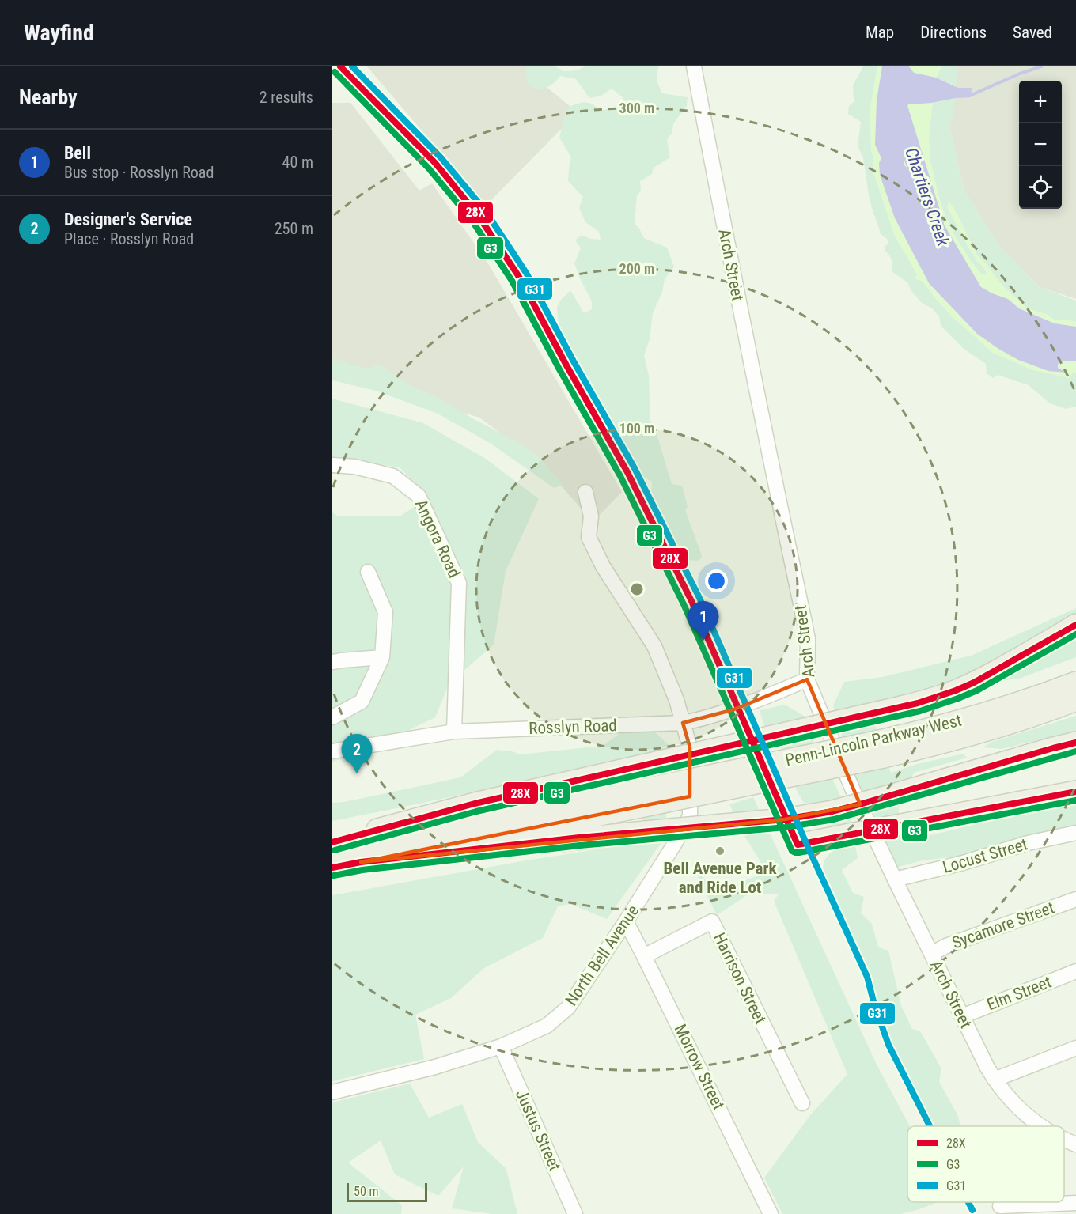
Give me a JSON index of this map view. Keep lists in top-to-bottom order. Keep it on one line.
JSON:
{"streets":{"highway":["Penn-Lincoln Parkway West"],"street":["Arch Street","Angora Road","Rosslyn Road","Locust Street","Sycamore Street","North Bell Avenue","Harrison Street","Elm Street","Morrow Street","Justus Street"]},"crossings":[["Arch Street","Rosslyn Road"],["Arch Street","Locust Street"],["Arch Street","Sycamore Street"],["Arch Street","Elm Street"],["Angora Road","Rosslyn Road"],["Rosslyn Road","North Bell Avenue"],["North Bell Avenue","Morrow Street"],["North Bell Avenue","Justus Street"],["Harrison Street","Morrow Street"]],"water":["Chartiers Creek"],"places":["Bell Avenue Park and Ride Lot"],"lines":["transit line 28X","transit line G31","transit line G3"],"legend":["28X","G3","G31"],"scale_bar":"50 m","page":{"header":"Wayfind","nav":["Map","Directions","Saved"],"heading":["Nearby","2 results"],"map_buttons":["+","−"],"list":[{"mark":"1","name":"Bell","note":"Bus stop · Rosslyn Road","value":"40 m"},{"mark":"2","name":"Designer's Service","note":"Place · Rosslyn Road","value":"250 m"}],"pins":["1","2"],"scale":"50 m"},"rings":["300 m","200 m","100 m"]}
